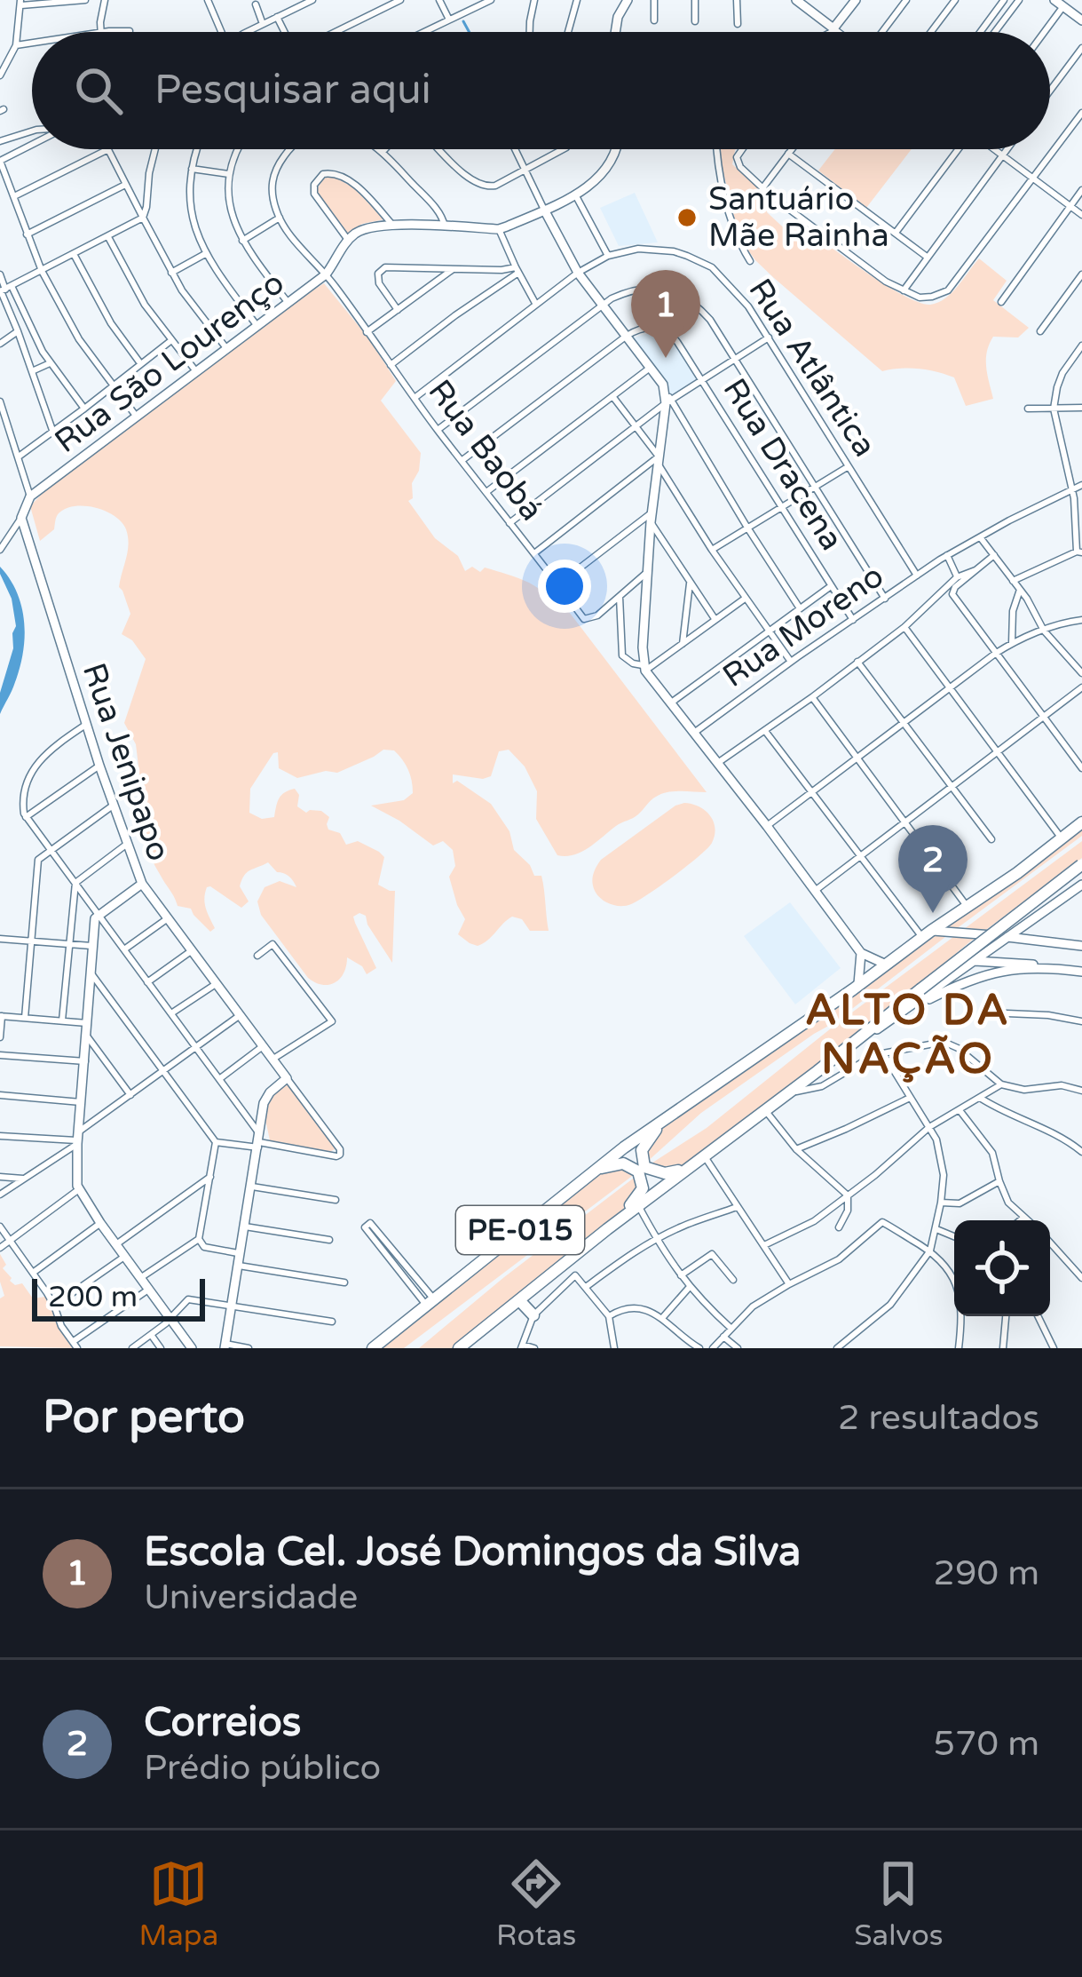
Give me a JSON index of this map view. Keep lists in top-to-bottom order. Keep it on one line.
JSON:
{"streets":{"highway":["PE-015"],"street":["Rua São Lourenço","Rua Atlântica","Rua Baobá","Rua Dracena","Rua Moreno","Rua Jenipapo"]},"crossings":[["Rua São Lourenço","Rua Baobá"],["Rua Atlântica","Rua Baobá"],["Rua Atlântica","Rua Moreno"],["Rua Dracena","Rua Moreno"]],"districts":["ALTO DA NAÇÃO"],"places":["Santuário Mãe Rainha"],"scale_bar":"200 m","page":{"search":"Pesquisar aqui","pins":["1","2"],"scale":"200 m","heading":["Por perto","2 resultados"],"list":[{"mark":"1","name":"Escola Cel. José Domingos da Silva","note":"Universidade","value":"290 m"},{"mark":"2","name":"Correios","note":"Prédio público","value":"570 m"}],"nav":["Mapa","Rotas","Salvos"]}}
